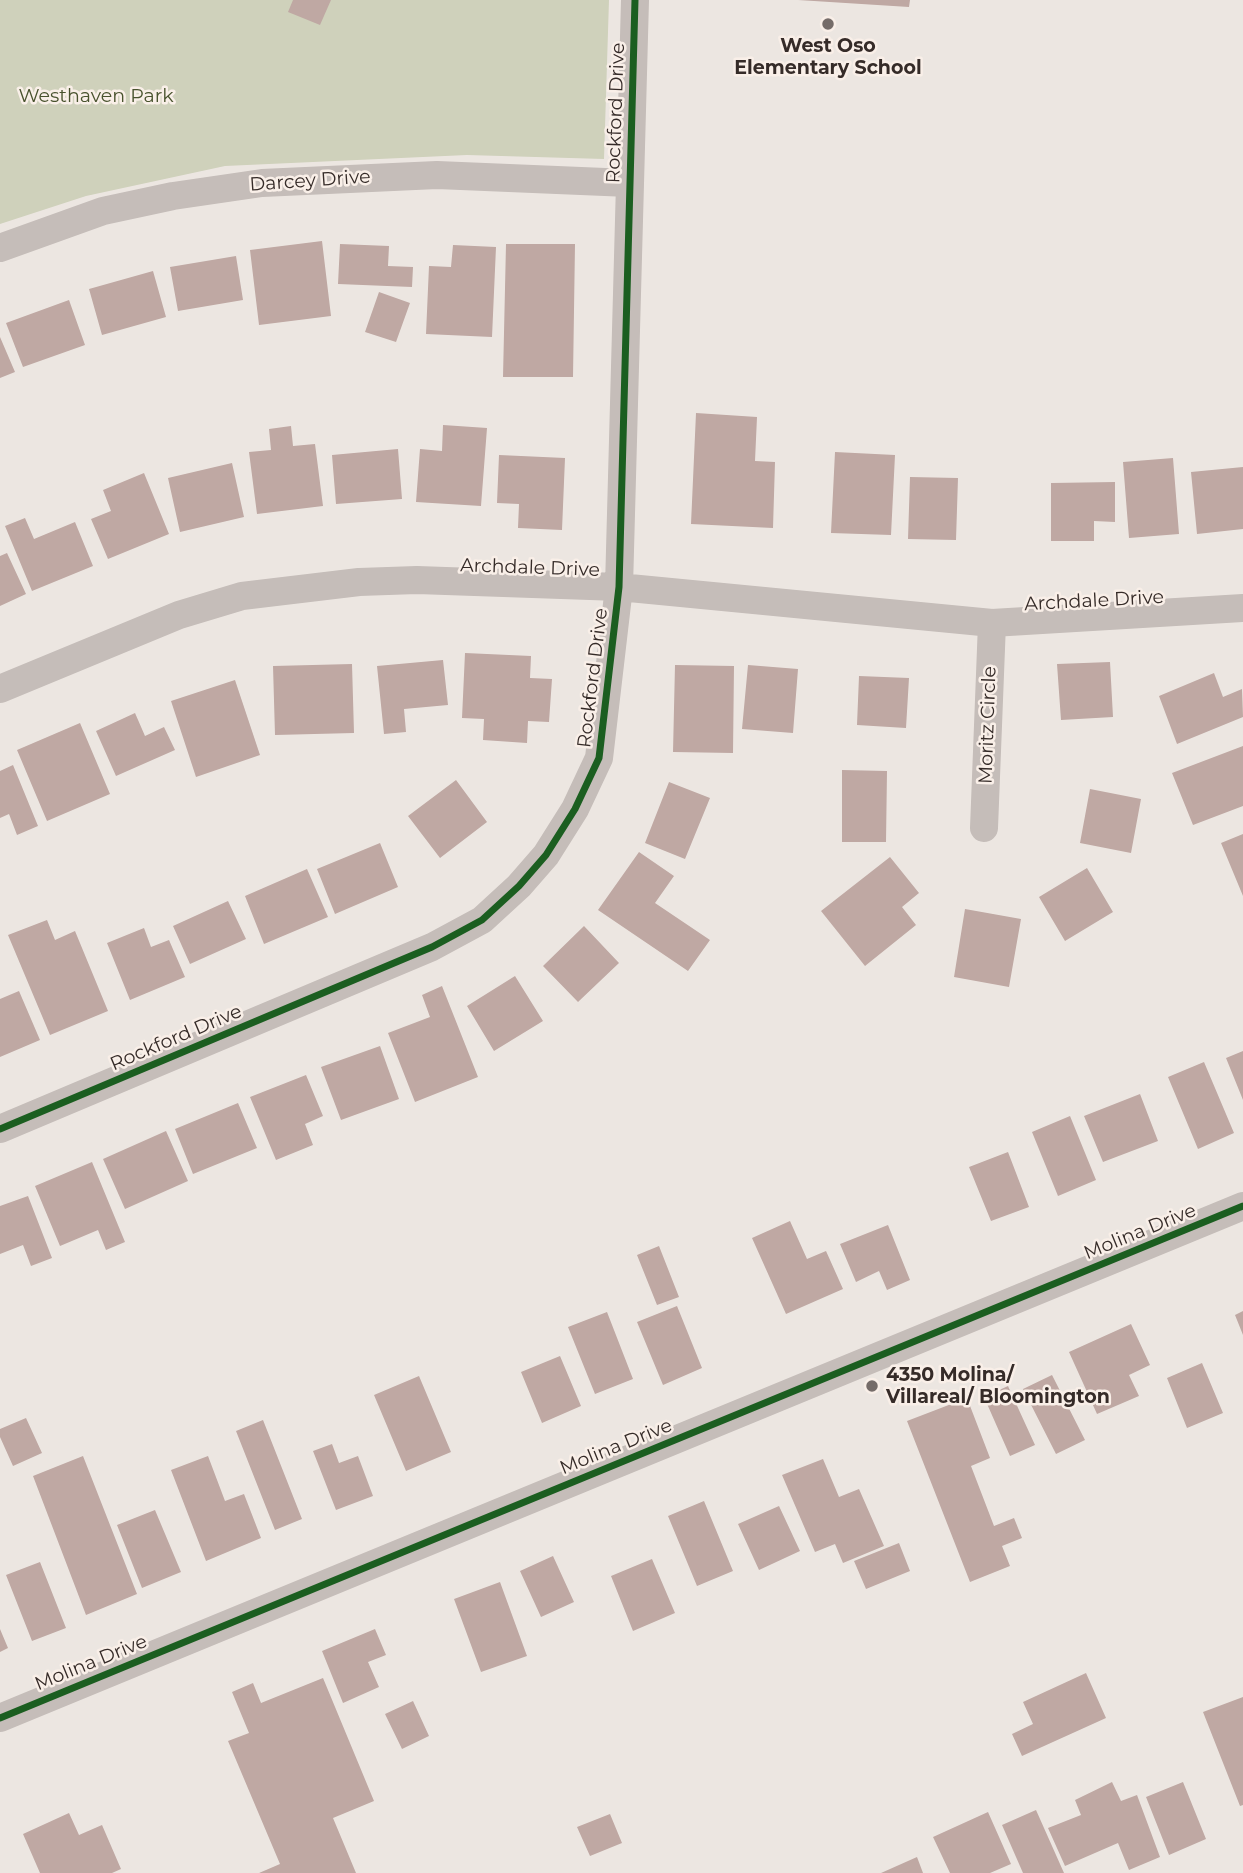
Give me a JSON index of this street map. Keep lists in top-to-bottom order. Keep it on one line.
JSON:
{"streets":{"street":["Rockford Drive","Darcey Drive","Archdale Drive","Moritz Circle","Molina Drive"]},"crossings":[["Rockford Drive","Darcey Drive"],["Rockford Drive","Archdale Drive"],["Archdale Drive","Moritz Circle"]],"parks":["Westhaven Park"],"places":["West Oso Elementary School","4350 Molina/ Villareal/ Bloomington"]}
